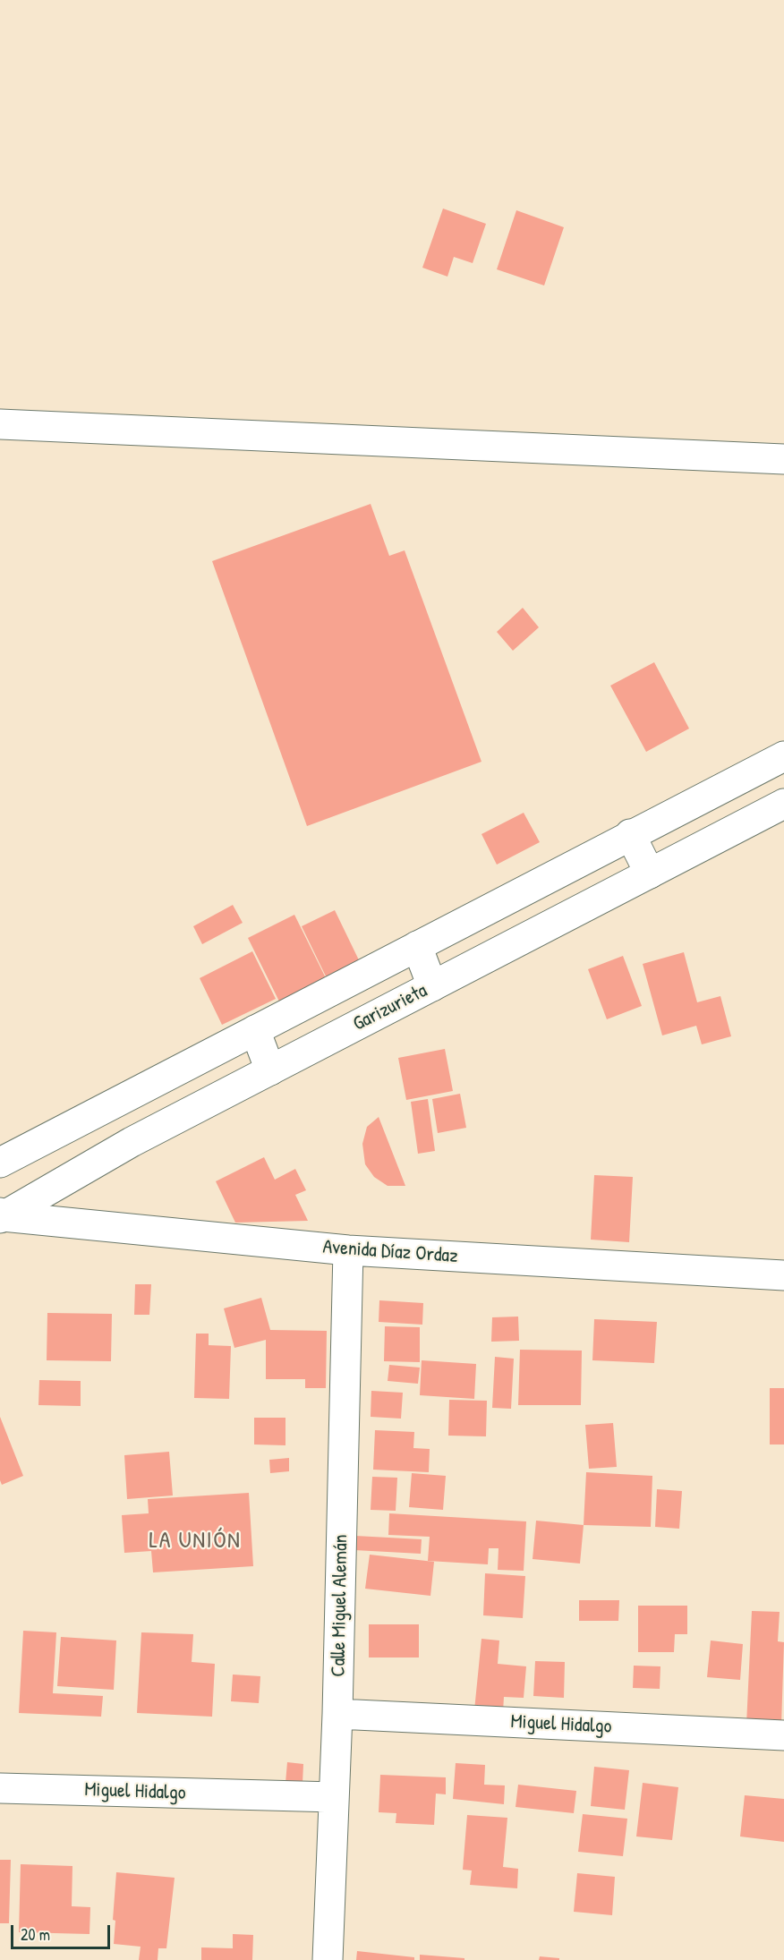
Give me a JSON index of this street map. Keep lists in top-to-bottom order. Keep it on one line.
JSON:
{"streets":{"street":["Garizurieta","Avenida Díaz Ordaz","Calle Miguel Alemán","Miguel Hidalgo"]},"crossings":[["Garizurieta","Avenida Díaz Ordaz"],["Avenida Díaz Ordaz","Calle Miguel Alemán"],["Calle Miguel Alemán","Miguel Hidalgo"]],"districts":["LA UNIÓN"],"scale_bar":"20 m"}
